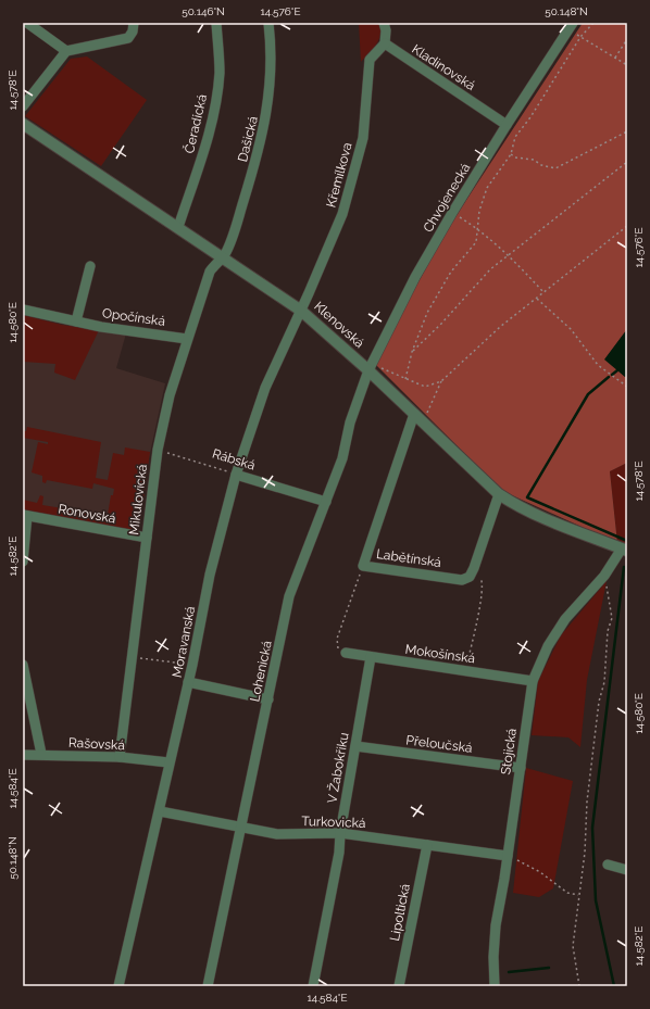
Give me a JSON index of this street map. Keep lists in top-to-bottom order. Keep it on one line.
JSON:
{"streets":{"street":["Kladinovská","Čeradická","Dašická","Křemílkova","Chvojenecká","Opočínská","Klenovská","Rábská","Mikulovická","Ronovská","Labětínská","Moravanská","Mokošínská","Lohenická","Rašovská","Přeloučská","Stojická","V Žabokřiku","Turkovická","Lipoltická"]},"crossings":[["Kladinovská","Křemílkova"],["Kladinovská","Chvojenecká"],["Čeradická","Klenovská"],["Dašická","Klenovská"],["Dašická","Mikulovická"],["Křemílkova","Klenovská"],["Křemílkova","Moravanská"],["Chvojenecká","Klenovská"],["Chvojenecká","Lohenická"],["Opočínská","Mikulovická"],["Klenovská","Mikulovická"],["Klenovská","Labětínská"],["Klenovská","Moravanská"],["Klenovská","Lohenická"],["Klenovská","Stojická"],["Rábská","Mikulovická"],["Rábská","Moravanská"],["Rábská","Lohenická"],["Mikulovická","Ronovská"],["Mikulovická","Rašovská"],["Moravanská","Rašovská"],["Moravanská","Turkovická"],["Mokošínská","Stojická"],["Mokošínská","V Žabokřiku"],["Lohenická","Turkovická"],["Přeloučská","Stojická"],["Přeloučská","V Žabokřiku"],["Stojická","Turkovická"],["V Žabokřiku","Turkovická"],["Turkovická","Lipoltická"]],"coordinates":["50.146°N","14.576°E","50.148°N","14.578°E","14.580°E","14.582°E","14.584°E"]}
